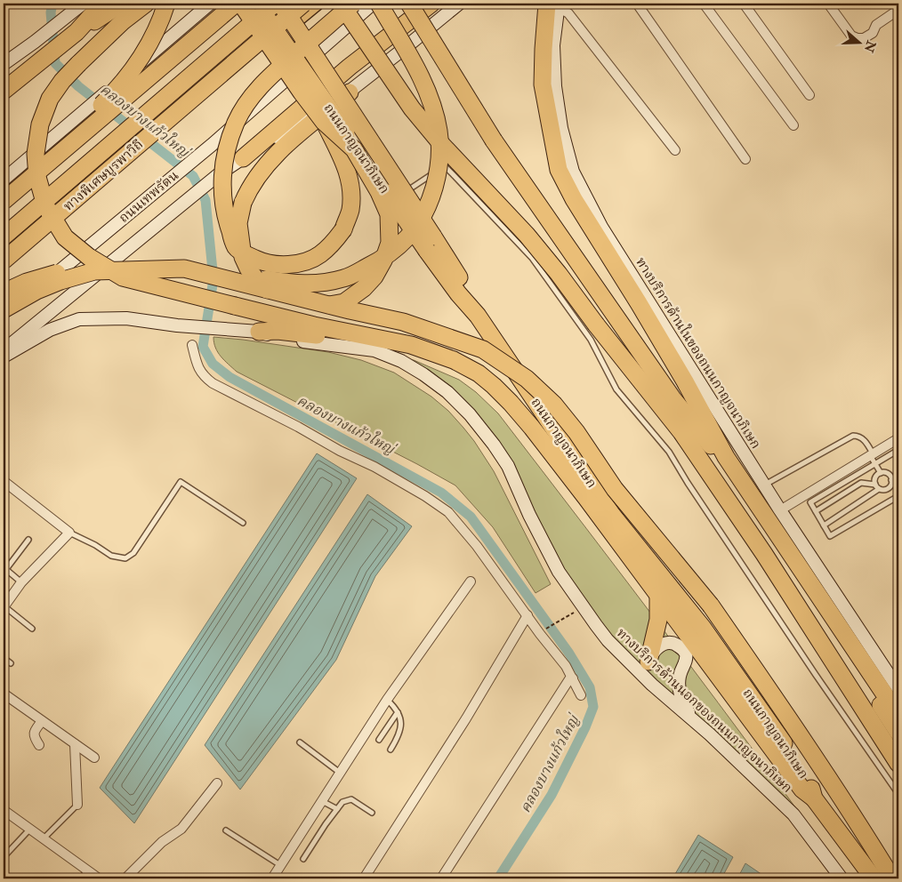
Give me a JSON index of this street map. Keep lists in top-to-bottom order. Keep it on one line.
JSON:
{"streets":{"highway":["ถนนกาญจนาภิเษก","ทางพิเศษบูรพาวิถี"],"main road":["ถนนเทพรัตน","ทางบริการด้านในของถนนกาญจนาภิเษก","ทางบริการด้านนอกของถนนกาญจนาภิเษก"]},"water":["คลองบางแก้วใหญ่"],"north":"right"}
